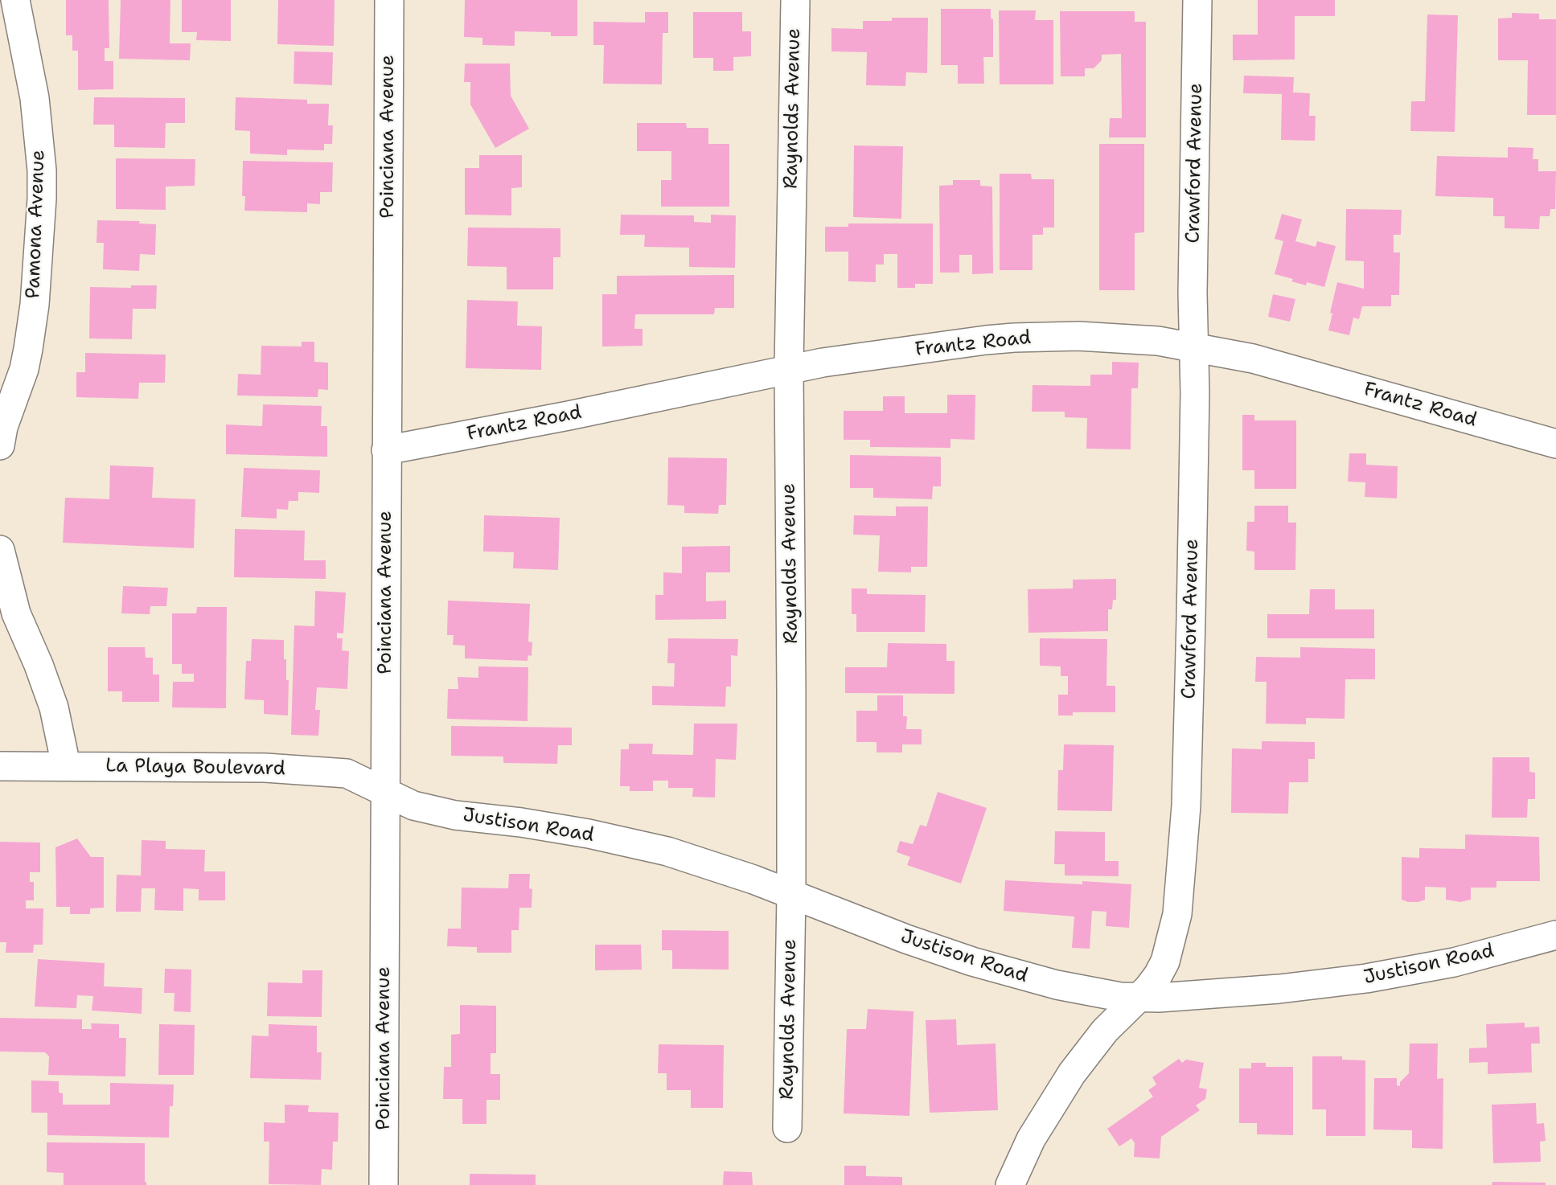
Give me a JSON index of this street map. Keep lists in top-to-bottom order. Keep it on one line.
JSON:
{"streets":{"street":["Raynolds Avenue","Poinciana Avenue","Crawford Avenue","Pamona Avenue","Frantz Road","La Playa Boulevard","Justison Road"]},"crossings":[["Raynolds Avenue","Frantz Road"],["Raynolds Avenue","Justison Road"],["Poinciana Avenue","Frantz Road"],["Poinciana Avenue","La Playa Boulevard"],["Poinciana Avenue","Justison Road"],["Crawford Avenue","Frantz Road"],["Crawford Avenue","Justison Road"],["La Playa Boulevard","Justison Road"]]}
